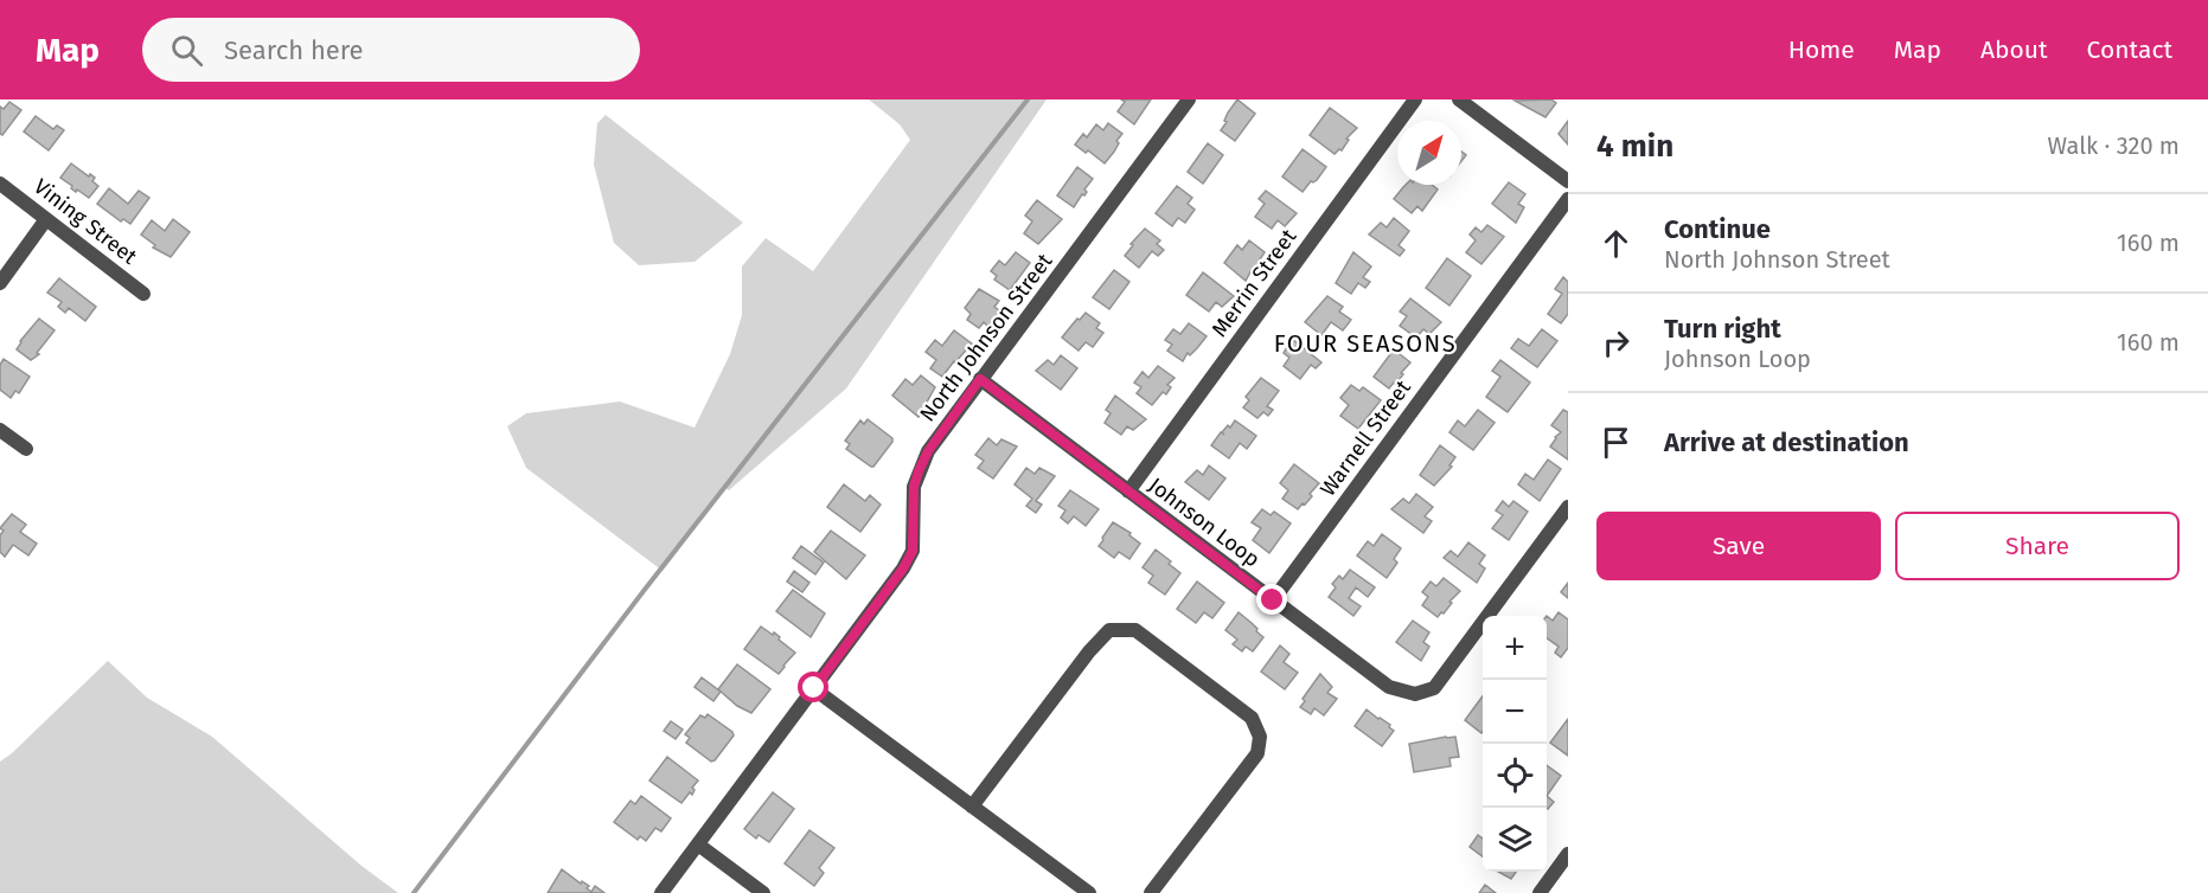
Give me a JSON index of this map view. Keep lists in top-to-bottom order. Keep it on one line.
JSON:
{"streets":{"street":["Vining Street","Merrin Street","North Johnson Street","Warnell Street","Johnson Loop"]},"crossings":[["Merrin Street","Johnson Loop"],["North Johnson Street","Johnson Loop"],["Warnell Street","Johnson Loop"]],"districts":["FOUR SEASONS"],"north":"top right","page":{"header":"Map","search":"Search here","nav":["Home","Map","About","Contact"],"heading":["4 min","Walk · 320 m"],"list":[["Continue","North Johnson Street","160 m"],["Turn right","Johnson Loop","160 m"],"Arrive at destination"],"buttons":["Save","Share"],"map_buttons":["+","−"]}}
